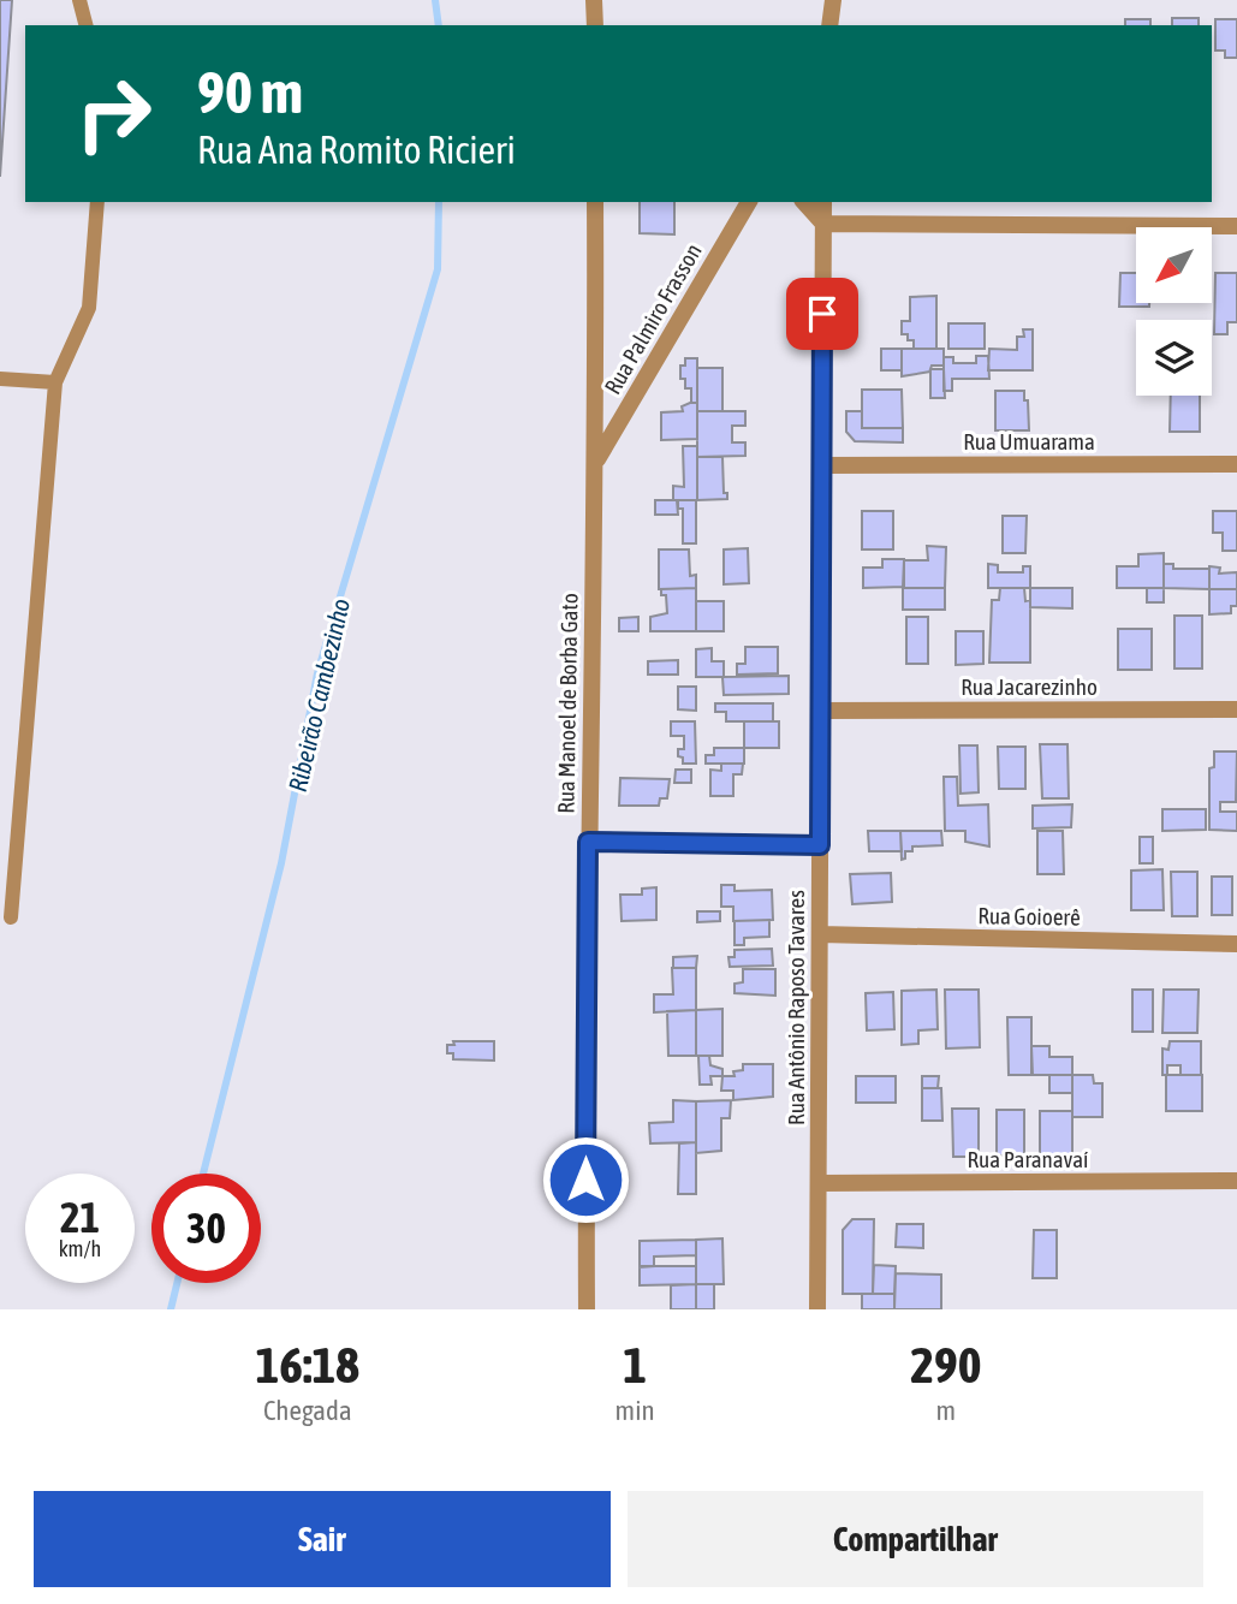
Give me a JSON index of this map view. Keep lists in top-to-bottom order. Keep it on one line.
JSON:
{"streets":{"street":["Rua Palmiro Frasson","Rua Umuarama","Rua Jacarezinho","Rua Manoel de Borba Gato","Rua Goioerê","Rua Antônio Raposo Tavares","Rua Paranavaí"]},"crossings":[["Rua Palmiro Frasson","Rua Manoel de Borba Gato"],["Rua Umuarama","Rua Antônio Raposo Tavares"],["Rua Jacarezinho","Rua Antônio Raposo Tavares"],["Rua Goioerê","Rua Antônio Raposo Tavares"],["Rua Antônio Raposo Tavares","Rua Paranavaí"]],"water":["Ribeirão Cambezinho"],"north":"bottom left","page":{"turn":["90 m","Rua Ana Romito Ricieri"],"speed":"21 km/h","limit":"30","eta":["16:18","Chegada","1","min","290","m"],"buttons":["Sair","Compartilhar"]}}
